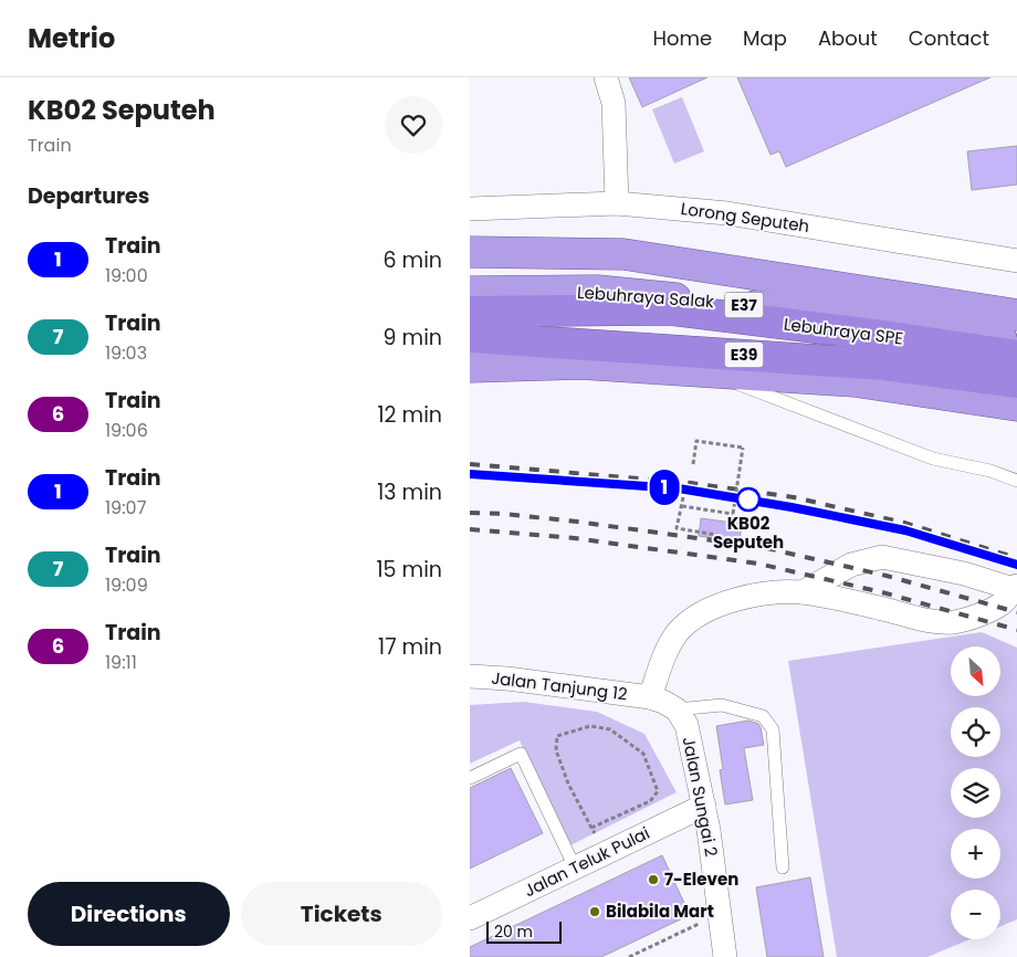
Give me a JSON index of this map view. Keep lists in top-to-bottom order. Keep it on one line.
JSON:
{"streets":{"highway":["Lebuhraya Salak","E37","Lebuhraya SPE","E39"],"street":["Lorong Seputeh","Jalan Tanjung 12","Jalan Sungai 2","Jalan Teluk Pulai"]},"crossings":[["Jalan Sungai 2","Jalan Teluk Pulai"]],"places":["KB02 Seputeh","7-Eleven","Bilabila Mart"],"scale_bar":"20 m","north":"bottom right","page":{"header":"Metrio","nav":["Home","Map","About","Contact"],"heading":[["KB02 Seputeh","Train"],"Departures"],"on_map":"1","list":[{"mark":"1","name":"Train","note":"19:00","value":"6 min"},{"mark":"7","name":"Train","note":"19:03","value":"9 min"},{"mark":"6","name":"Train","note":"19:06","value":"12 min"},{"mark":"1","name":"Train","note":"19:07","value":"13 min"},{"mark":"7","name":"Train","note":"19:09","value":"15 min"},{"mark":"6","name":"Train","note":"19:11","value":"17 min"}],"map_buttons":["+","−"],"buttons":["Directions","Tickets"],"scale":"20 m"}}
